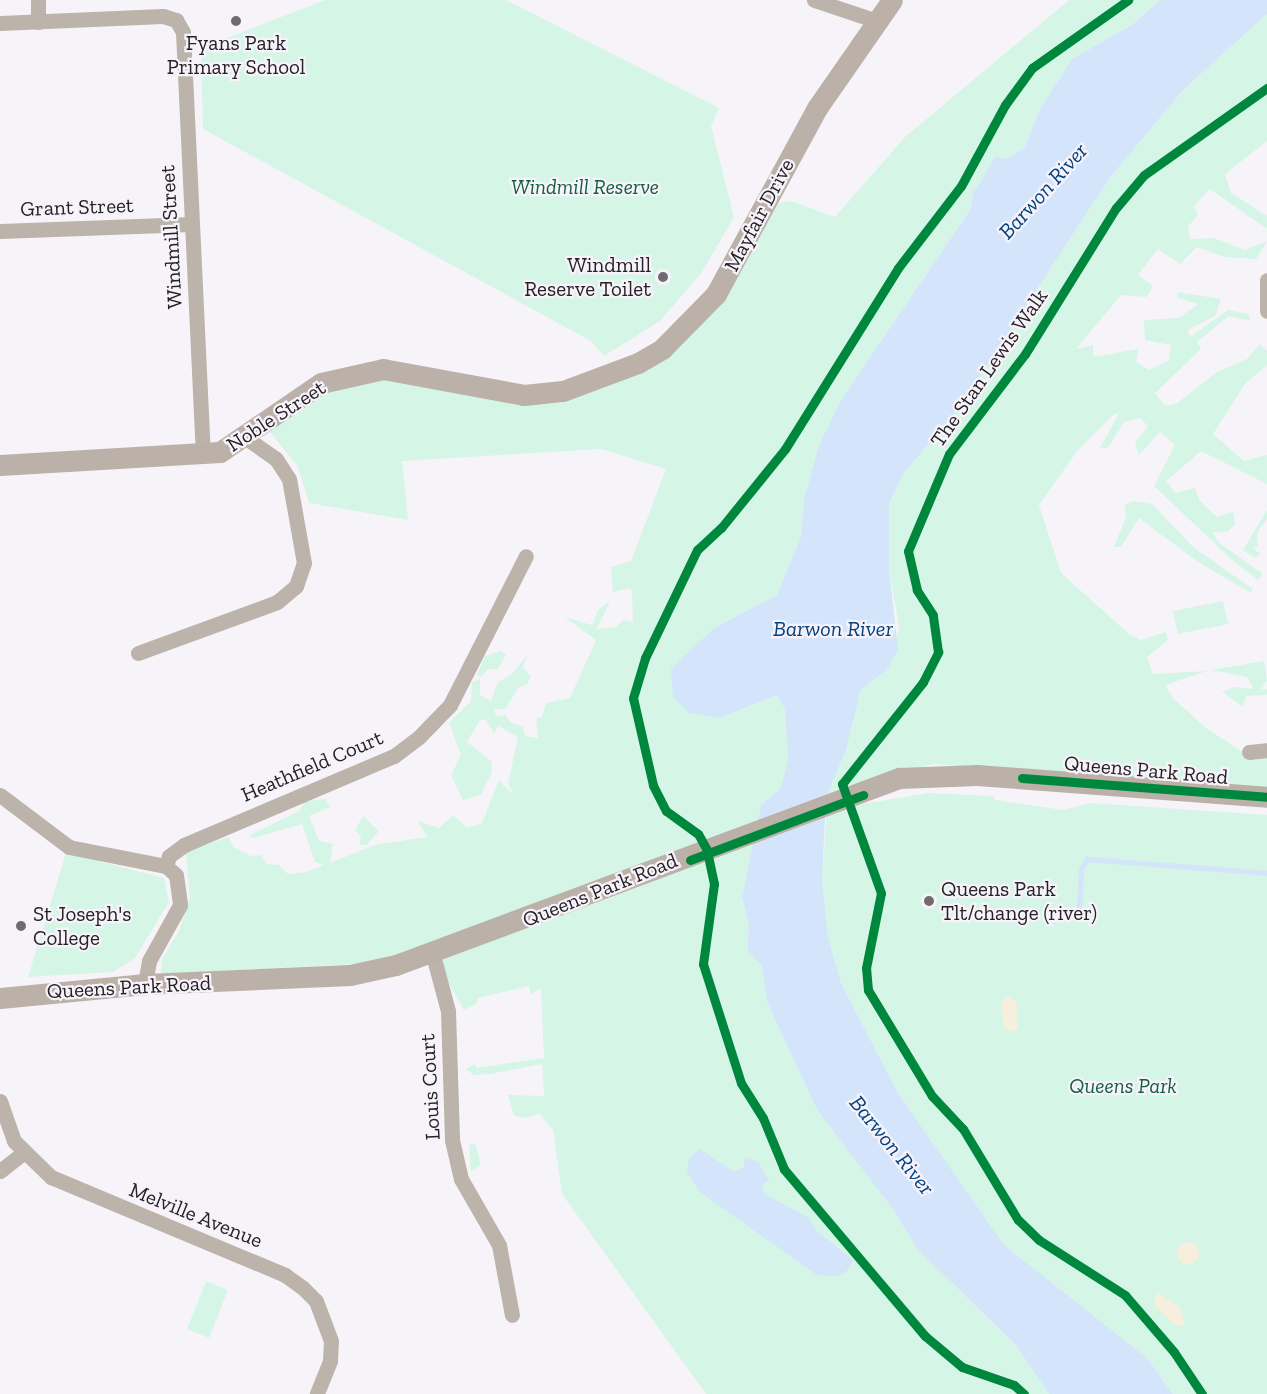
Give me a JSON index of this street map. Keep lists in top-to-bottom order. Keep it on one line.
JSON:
{"streets":{"main road":["Mayfair Drive","Noble Street","Queens Park Road"],"street":["Grant Street","Windmill Street","Heathfield Court","Louis Court","Melville Avenue"],"cycle path":["The Stan Lewis Walk"]},"crossings":[["Grant Street","Windmill Street"],["Mayfair Drive","Noble Street"],["Windmill Street","Noble Street"],["Queens Park Road","Louis Court"]],"water":["Barwon River"],"parks":["Windmill Reserve","Queens Park"],"places":["Fyans Park Primary School","Windmill Reserve Toilet","Queens Park Tlt/change (river)","St Joseph's College"]}
